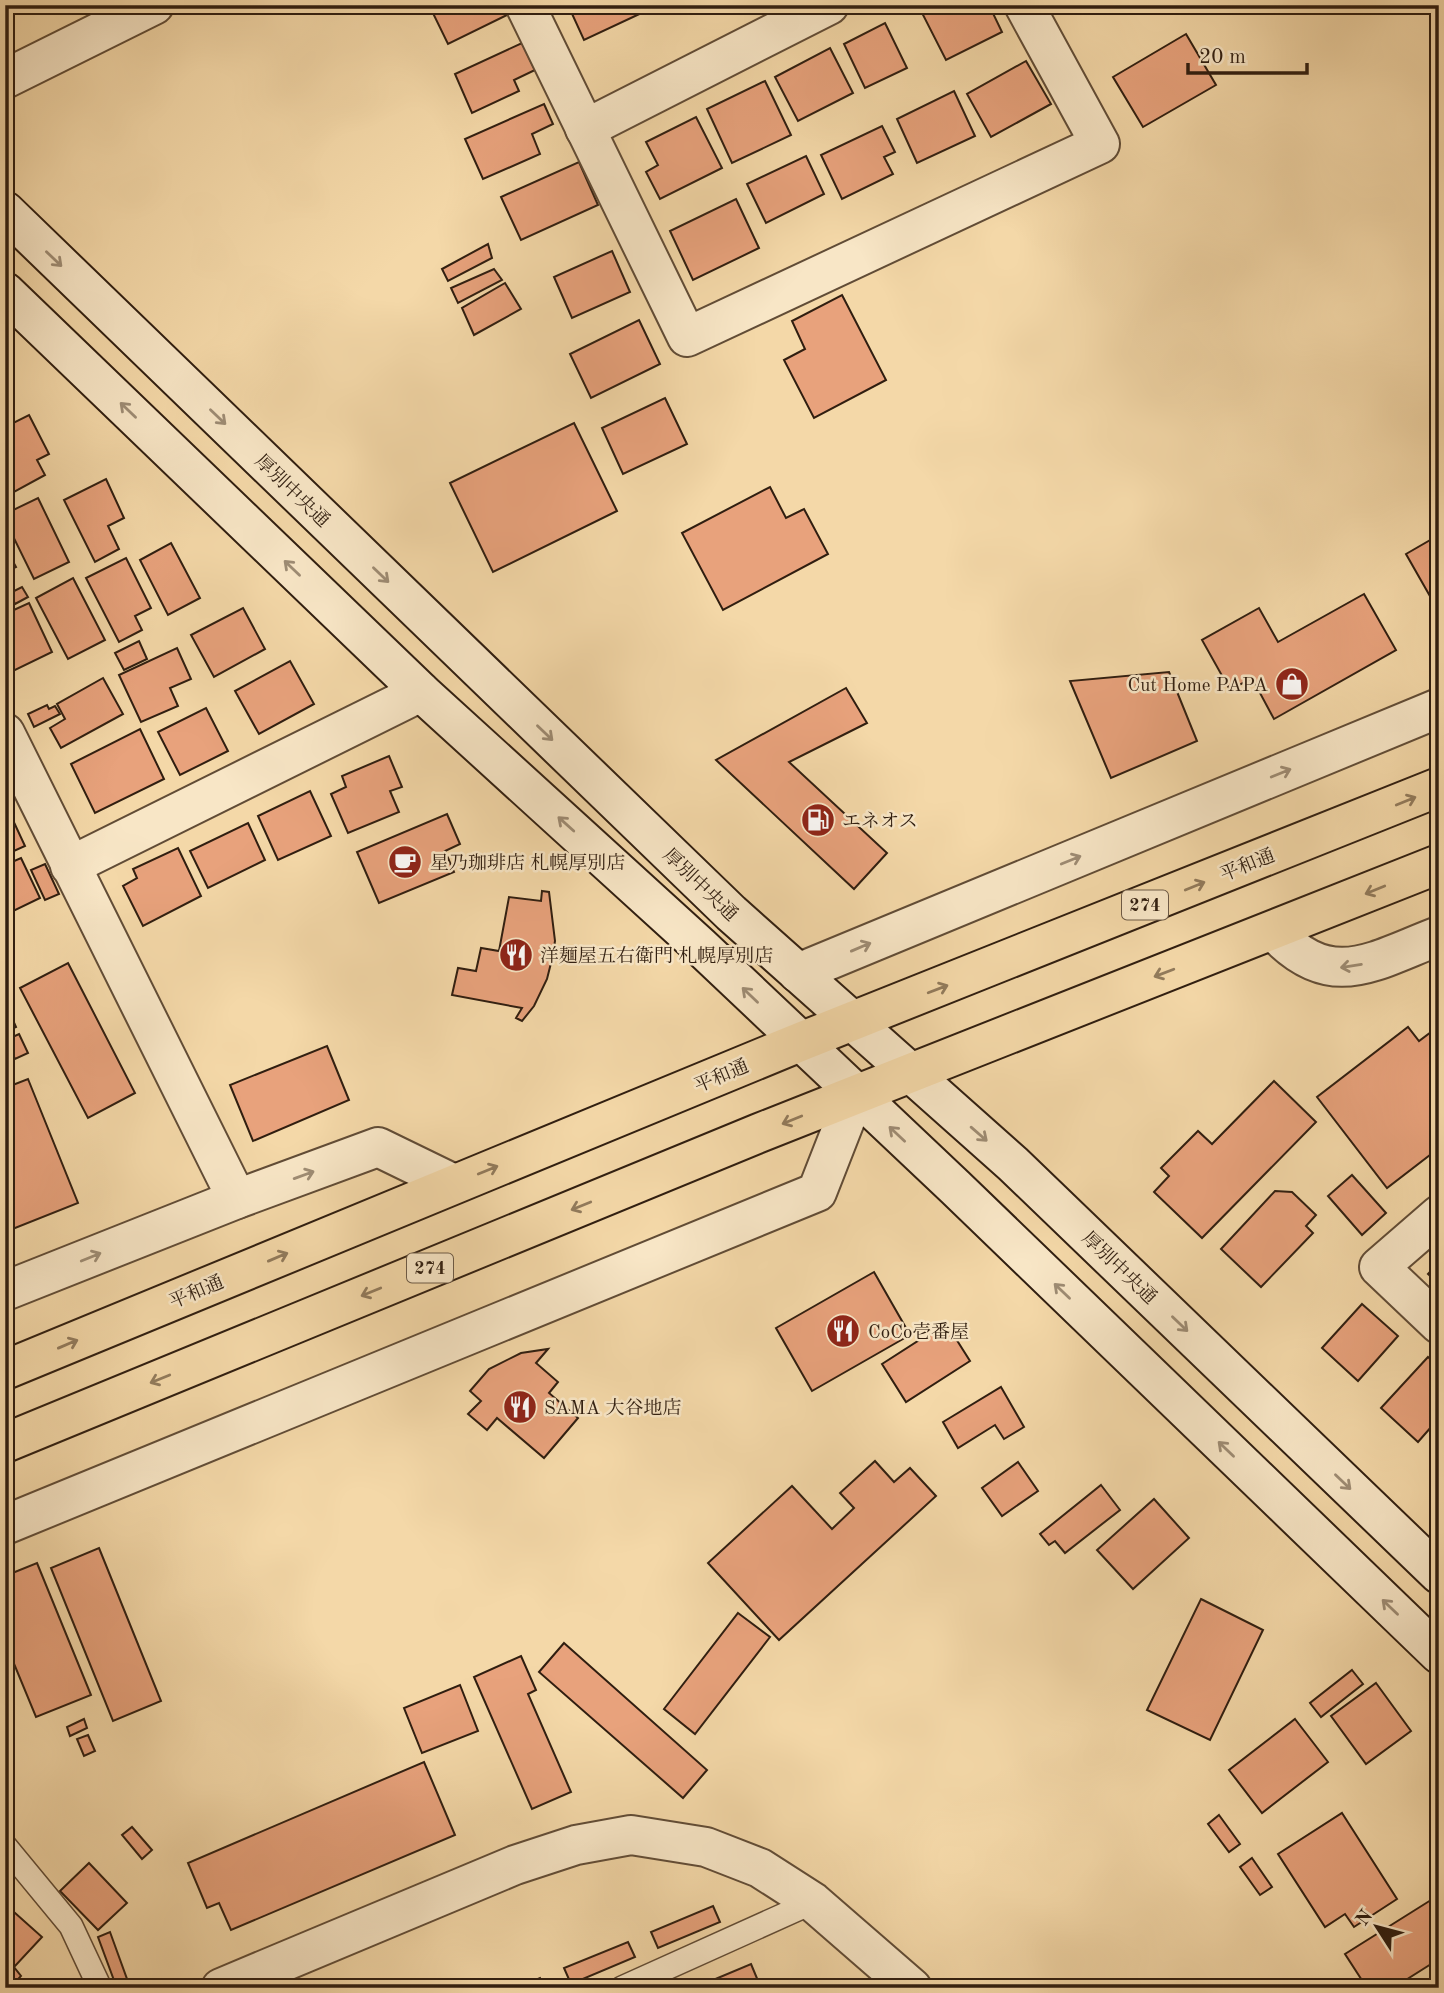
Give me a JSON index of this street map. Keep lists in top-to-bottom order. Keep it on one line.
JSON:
{"streets":{"highway":["平和通","274"],"street":["厚別中央通"]},"crossings":[["厚別中央通","平和通"],["厚別中央通","274"]],"places":{"shop":["Cut Home PAPA"],"fuel station":["エネオス"],"cafe":["星乃珈琲店 札幌厚別店"],"restaurant":["洋麺屋五右衛門 札幌厚別店","CoCo壱番屋","SAMA 大谷地店"]},"scale_bar":"20 m","north":"top left"}
